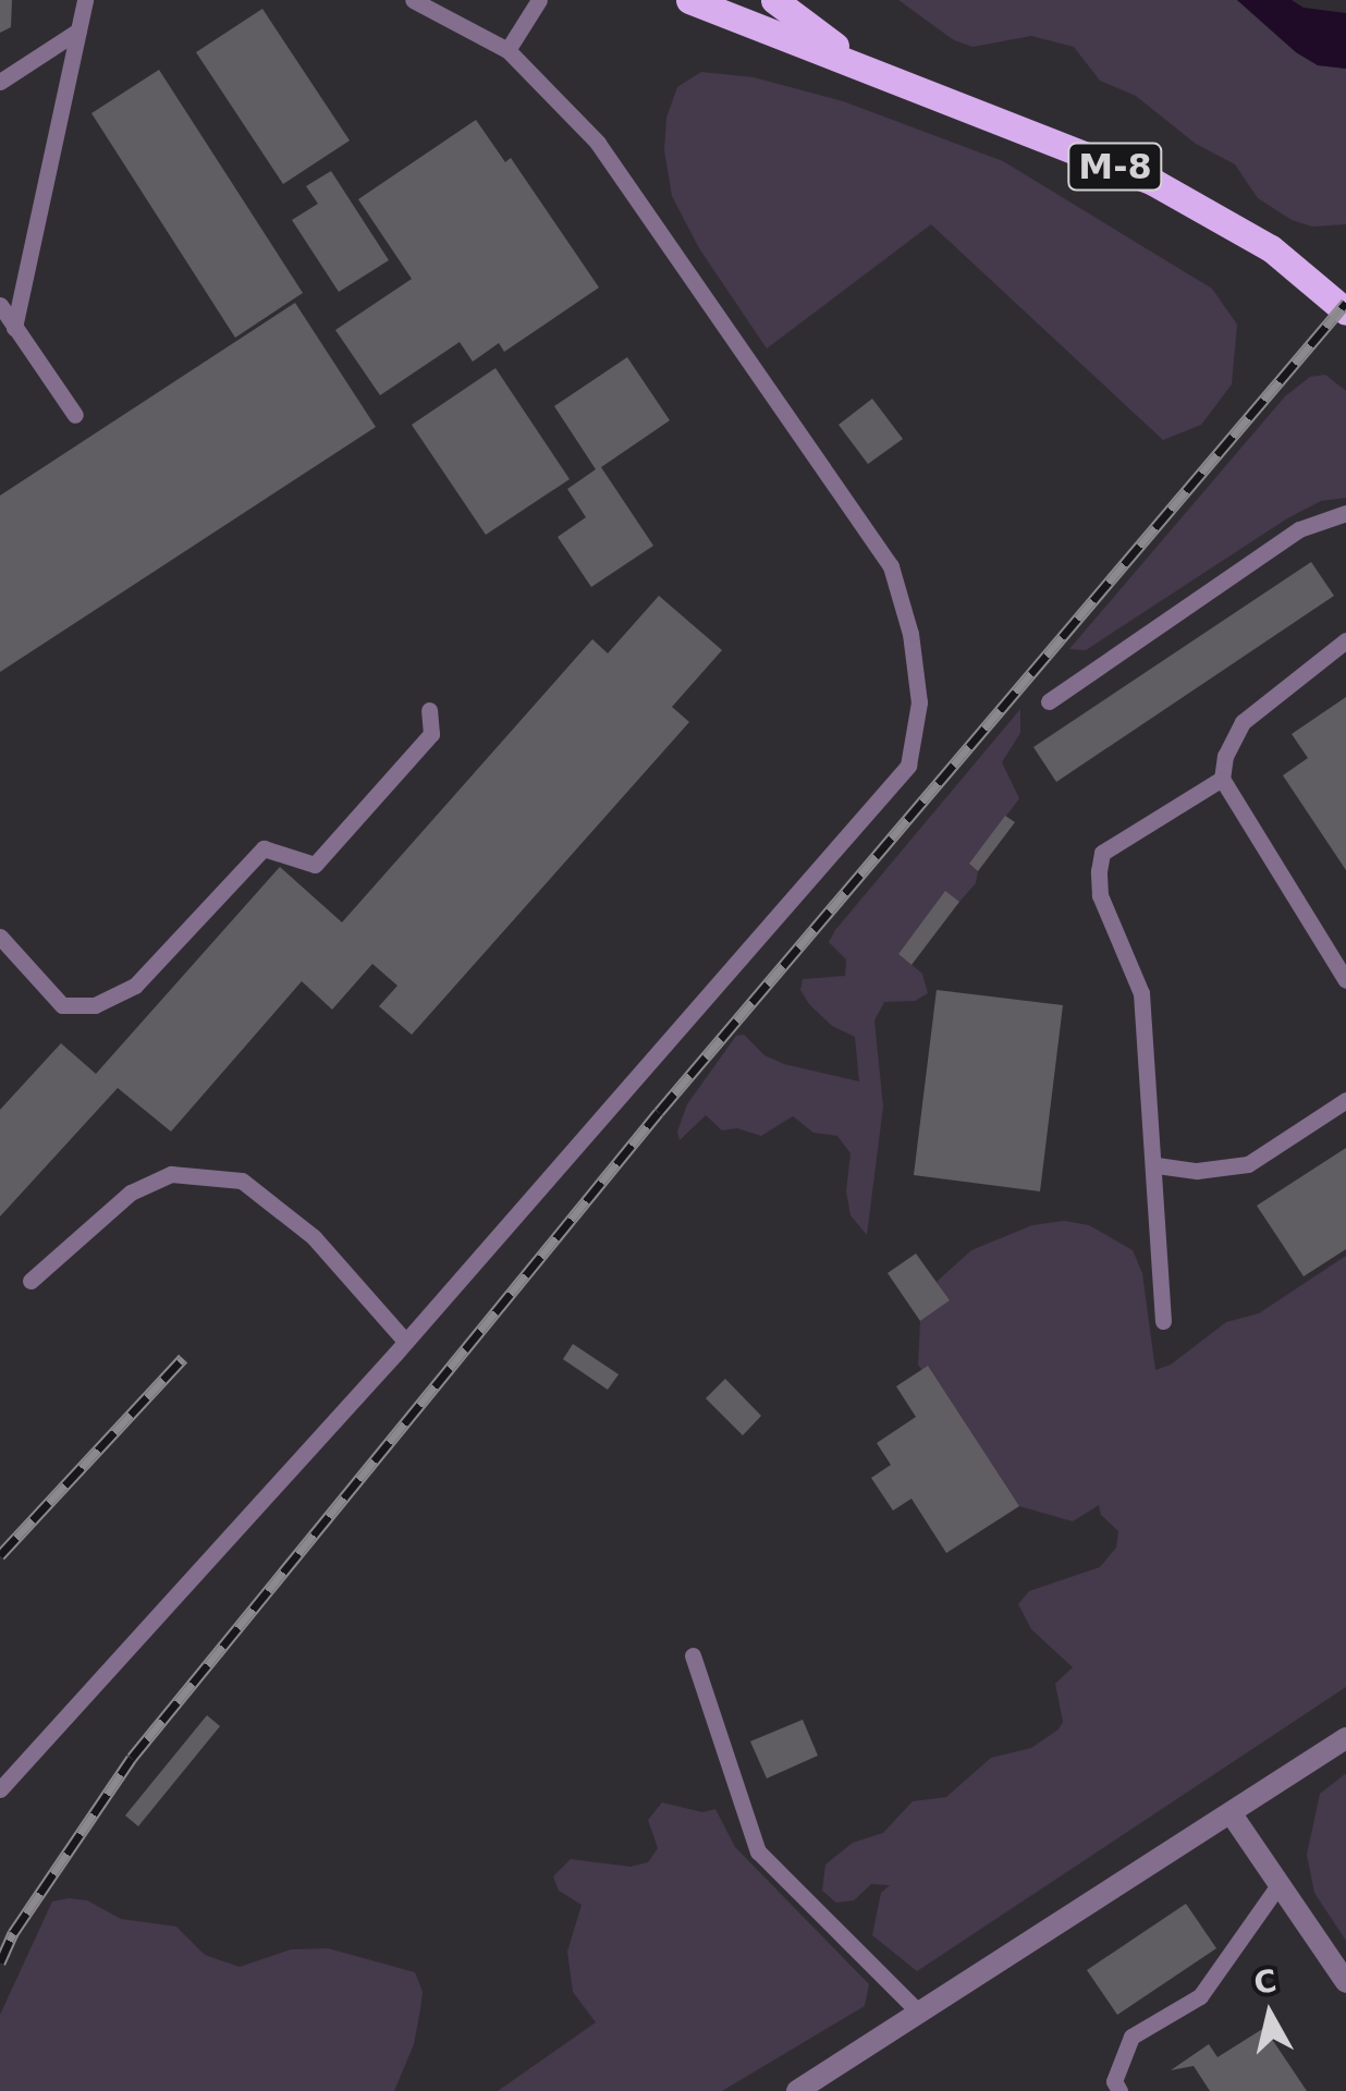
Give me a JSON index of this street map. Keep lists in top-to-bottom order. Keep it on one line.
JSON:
{"streets":{"main road":["М-8"]},"north":"top"}
